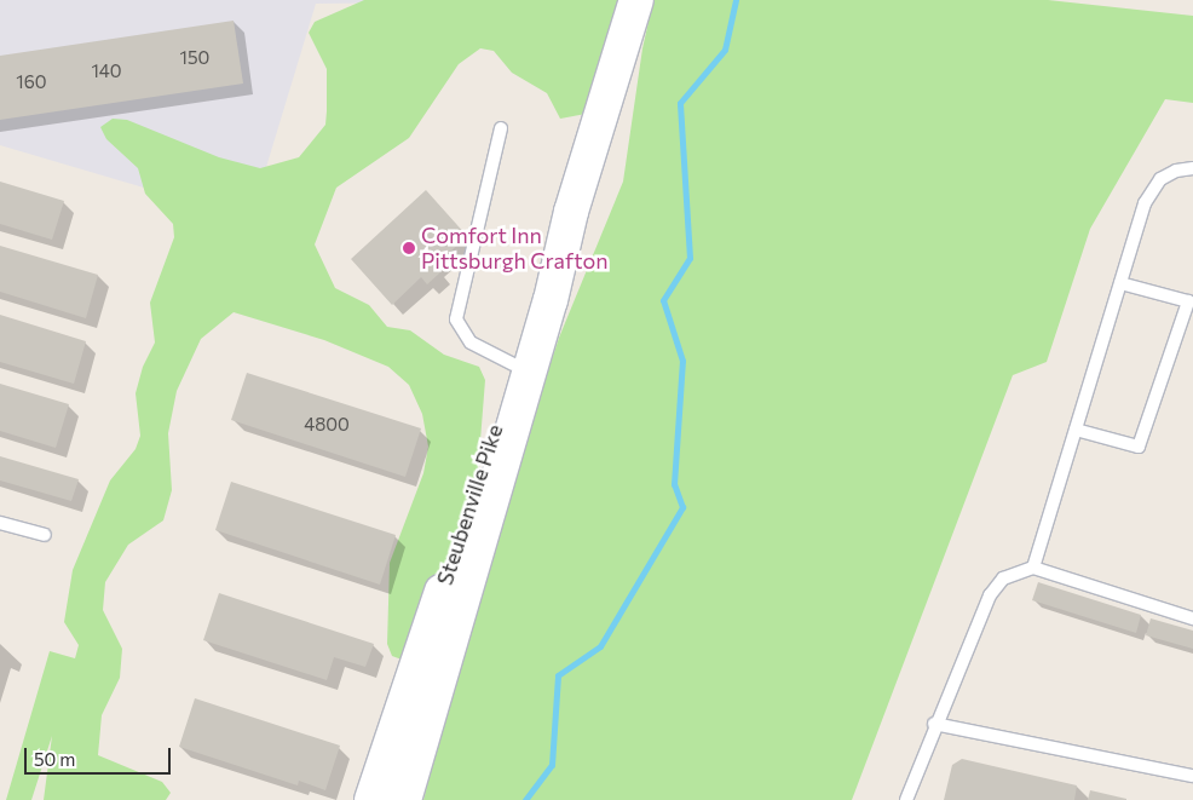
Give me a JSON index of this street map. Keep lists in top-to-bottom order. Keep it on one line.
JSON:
{"streets":{"main road":["Steubenville Pike"]},"places":["Comfort Inn Pittsburgh Crafton"],"house_numbers":["150","140","160","4800"],"scale_bar":"50 m"}
